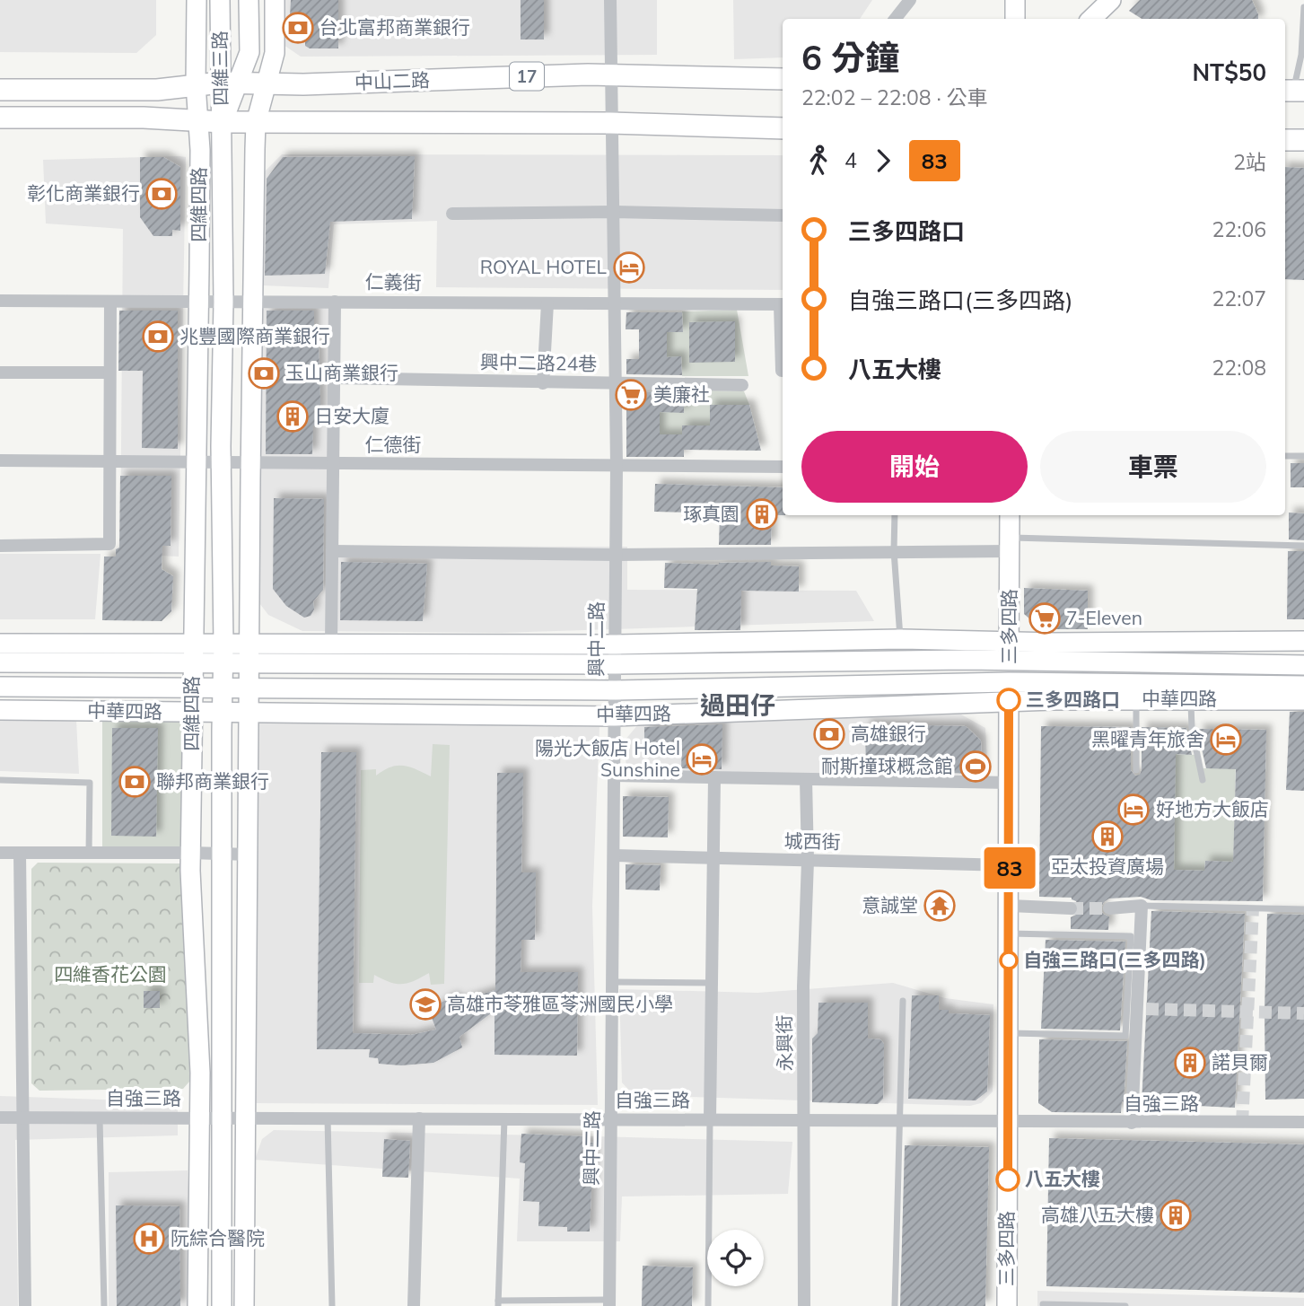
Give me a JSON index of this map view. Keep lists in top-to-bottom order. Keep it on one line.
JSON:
{"streets":{"main road":["17","中山二路"],"street":["四維三路","四維四路","仁義街","興中二路24巷","仁德街","三多四路","興中二路","中華四路","城西街","永興街","自強三路"]},"crossings":[["四維三路","中山二路"],["四維三路","四維四路"],["中山二路","四維四路"],["中山二路","興中二路"],["四維四路","仁義街"],["四維四路","仁德街"],["四維四路","中華四路"],["四維四路","自強三路"],["仁義街","興中二路"],["興中二路24巷","興中二路"],["仁德街","興中二路"],["三多四路","中華四路"],["三多四路","城西街"],["三多四路","自強三路"],["興中二路","中華四路"],["興中二路","城西街"],["興中二路","自強三路"],["城西街","永興街"],["永興街","自強三路"]],"districts":["過田仔"],"parks":["四維香花公園"],"places":{"bank":["台北富邦商業銀行","彰化商業銀行","兆豐國際商業銀行","玉山商業銀行","高雄銀行","聯邦商業銀行"],"hotel":["ROYAL HOTEL","黑曜青年旅舍","陽光大飯店 Hotel Sunshine","好地方大飯店"],"supermarket":["美廉社","7-Eleven"],"building":["日安大廈","琢真園","亞太投資廣場","諾貝爾","高雄八五大樓"],"other":["三多四路口","自強三路口(三多四路)","八五大樓"],"sports":["耐斯撞球概念館"],"temple":["意誠堂"],"school or university":["高雄市苓雅區苓洲國民小學"],"hospital":["阮綜合醫院"]},"lines":["bus line 83"],"page":{"on_map":"83","heading":["6 分鐘","22:02 – 22:08 · 公車","NT$50"],"legs":["4","83","2站"],"list":[{"name":"三多四路口","value":"22:06"},{"name":"自強三路口(三多四路)","value":"22:07"},{"name":"八五大樓","value":"22:08"}],"buttons":["開始","車票"]}}
